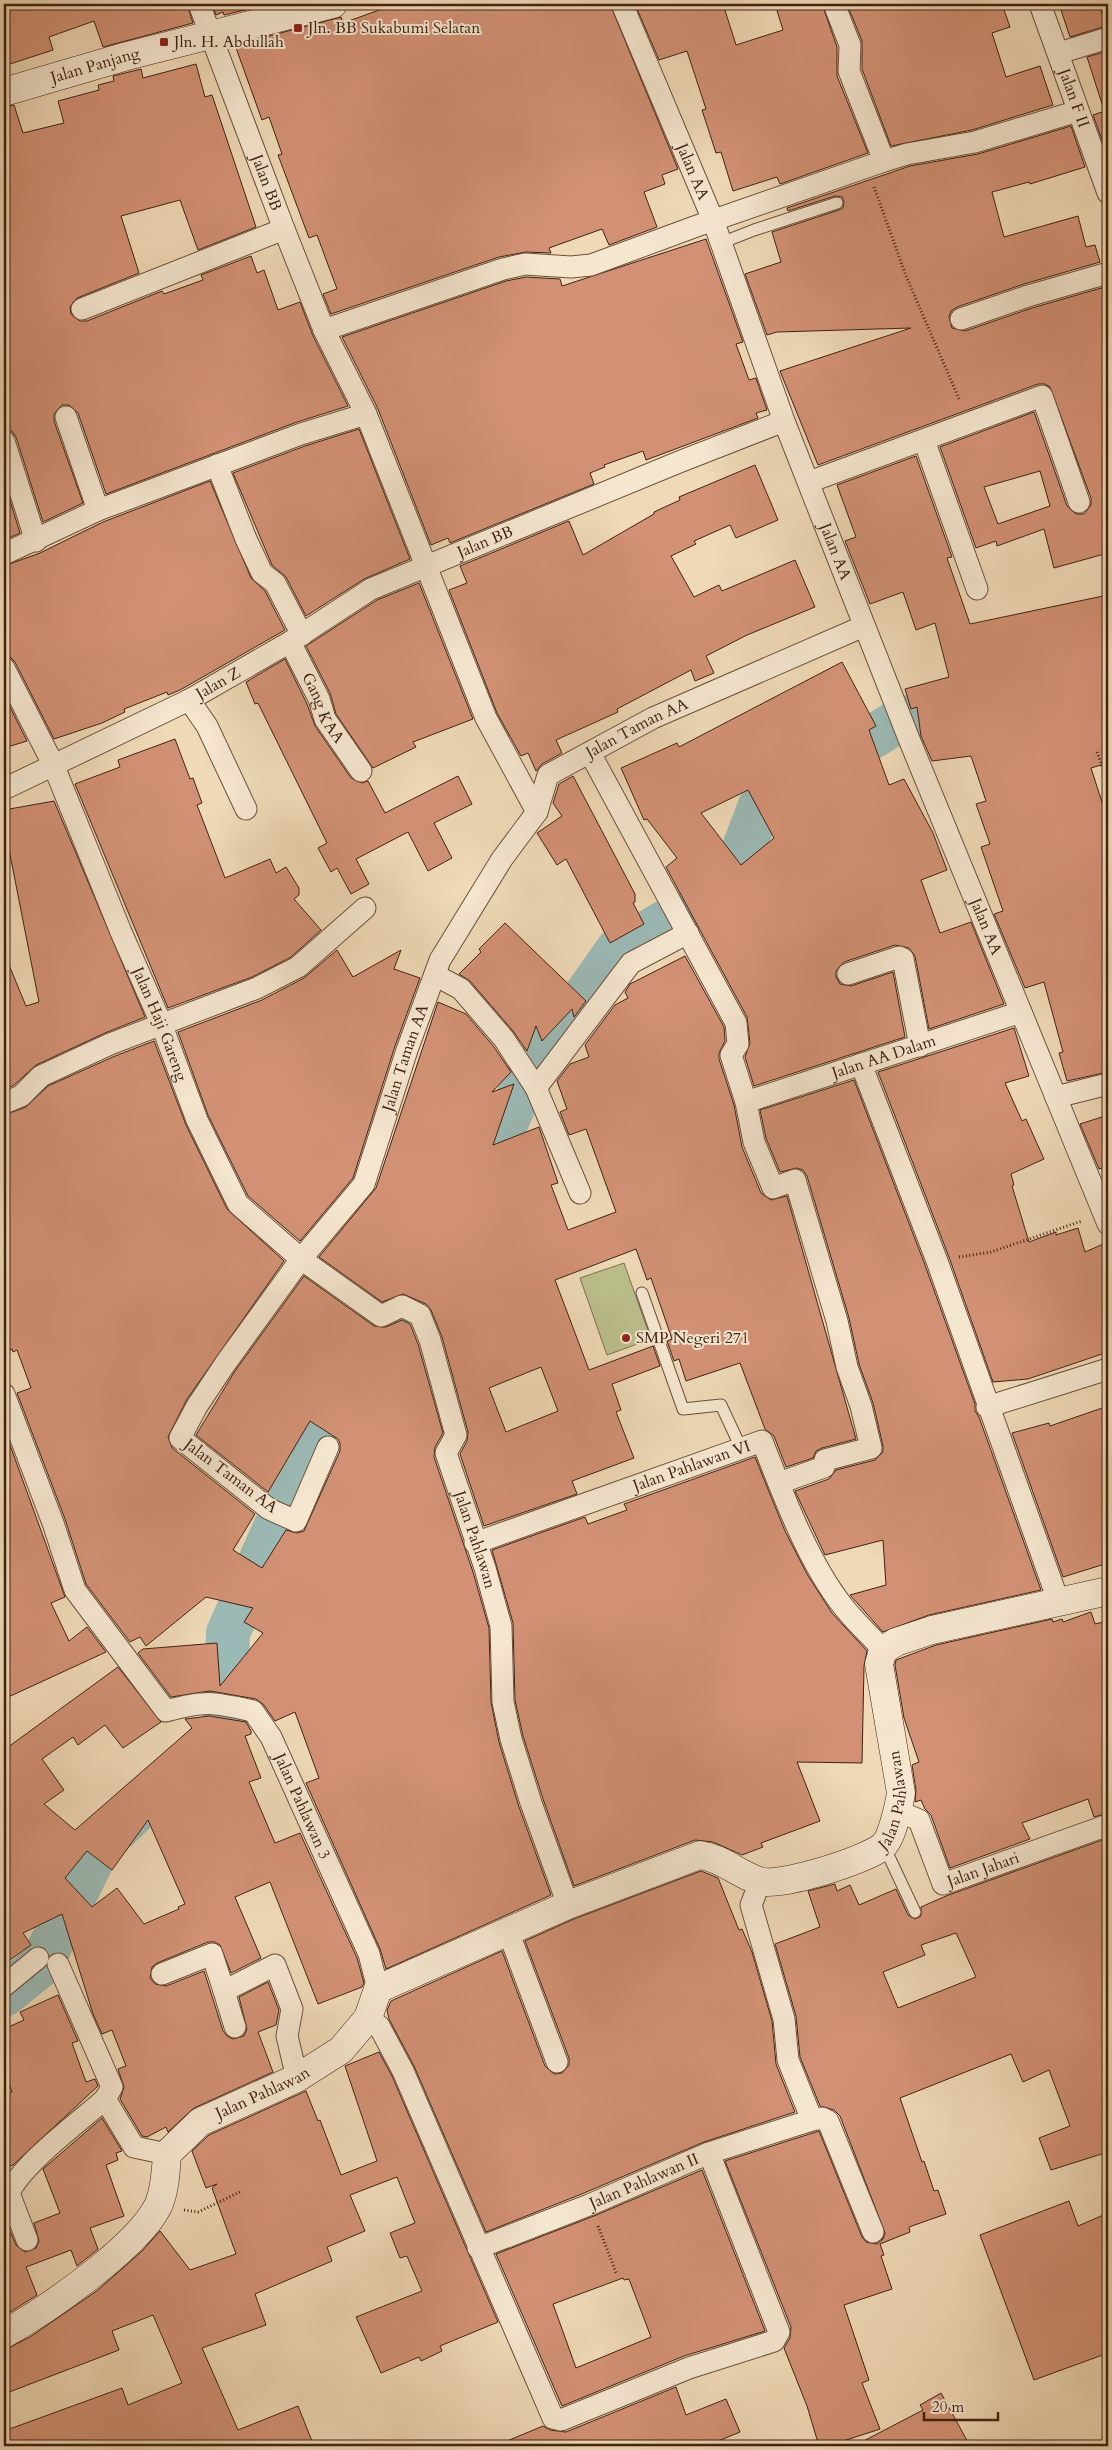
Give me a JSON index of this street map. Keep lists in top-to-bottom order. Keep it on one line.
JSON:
{"streets":{"street":["Jalan Panjang","Jalan F II","Jalan AA","Jalan BB","Jalan Z","Gang KAA","Jalan Taman AA","Jalan Haji Gareng","Jalan AA Dalam","Jalan Pahlawan VI","Jalan Pahlawan","Jalan Pahlawan 3","Jalan Jahari","Jalan Pahlawan II"]},"crossings":[["Jalan Panjang","Jalan BB"],["Jalan AA","Jalan BB"],["Jalan AA","Jalan Taman AA"],["Jalan AA","Jalan AA Dalam"],["Jalan BB","Jalan Z"],["Jalan Z","Gang KAA"],["Jalan Z","Jalan Haji Gareng"],["Jalan Taman AA","Jalan Haji Gareng"],["Jalan Taman AA","Jalan Pahlawan"],["Jalan Haji Gareng","Jalan Pahlawan"],["Jalan Pahlawan VI","Jalan Pahlawan"],["Jalan Pahlawan","Jalan Pahlawan 3"],["Jalan Pahlawan","Jalan Jahari"]],"places":{"transit":["Jln. BB Sukabumi Selatan","Jln. H. Abdullah"],"other":["SMP Negeri 271"]},"scale_bar":"20 m"}
